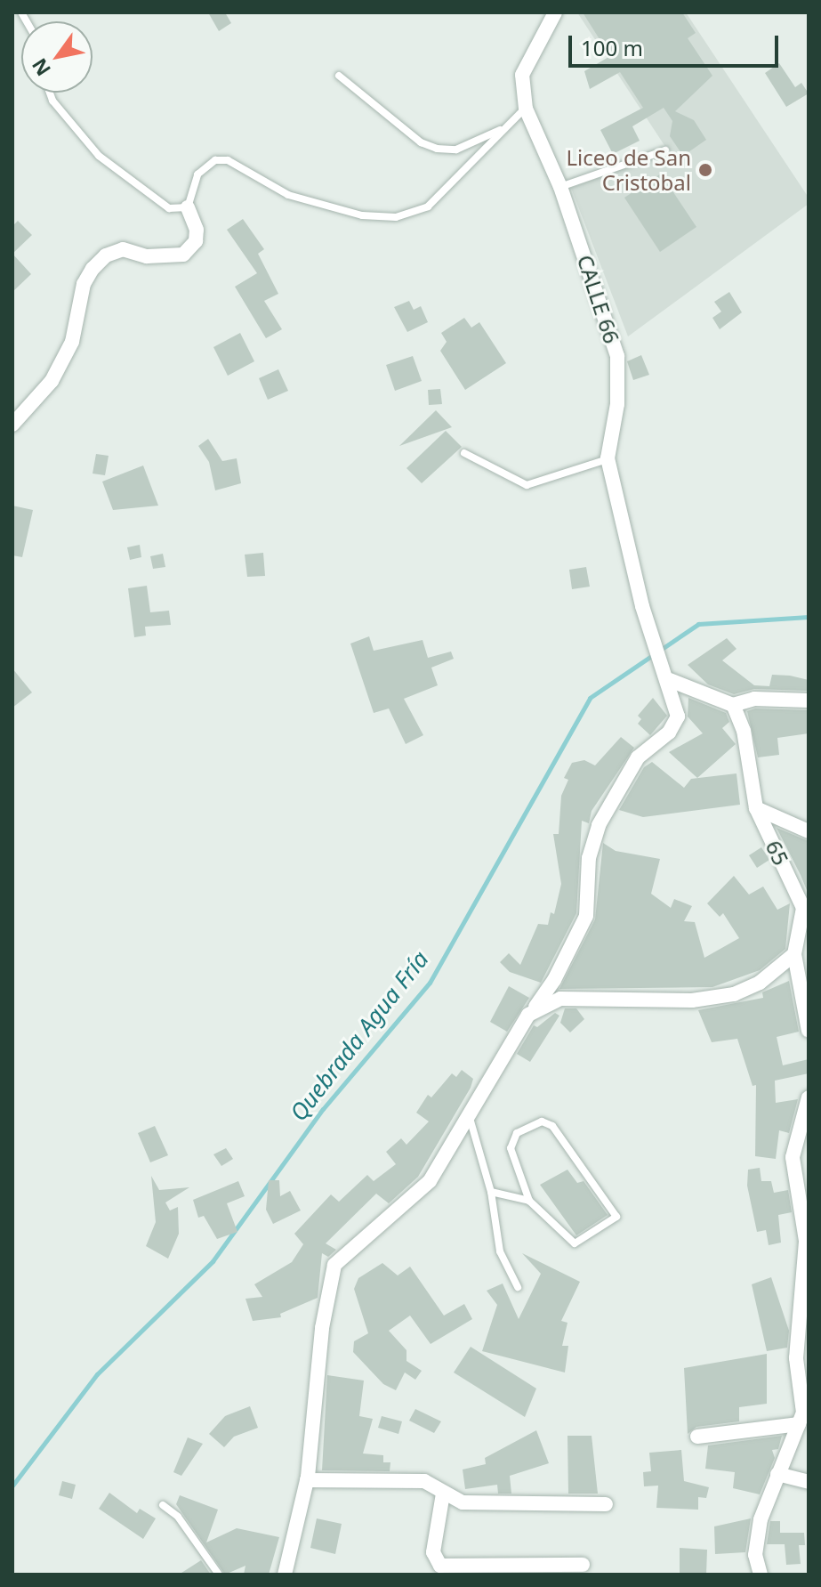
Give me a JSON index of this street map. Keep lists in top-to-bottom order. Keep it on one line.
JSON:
{"streets":{"street":["CALLE 66","65"]},"water":["Quebrada Agua Fría"],"places":["Liceo de San Cristobal"],"scale_bar":"100 m","north":"bottom left"}
